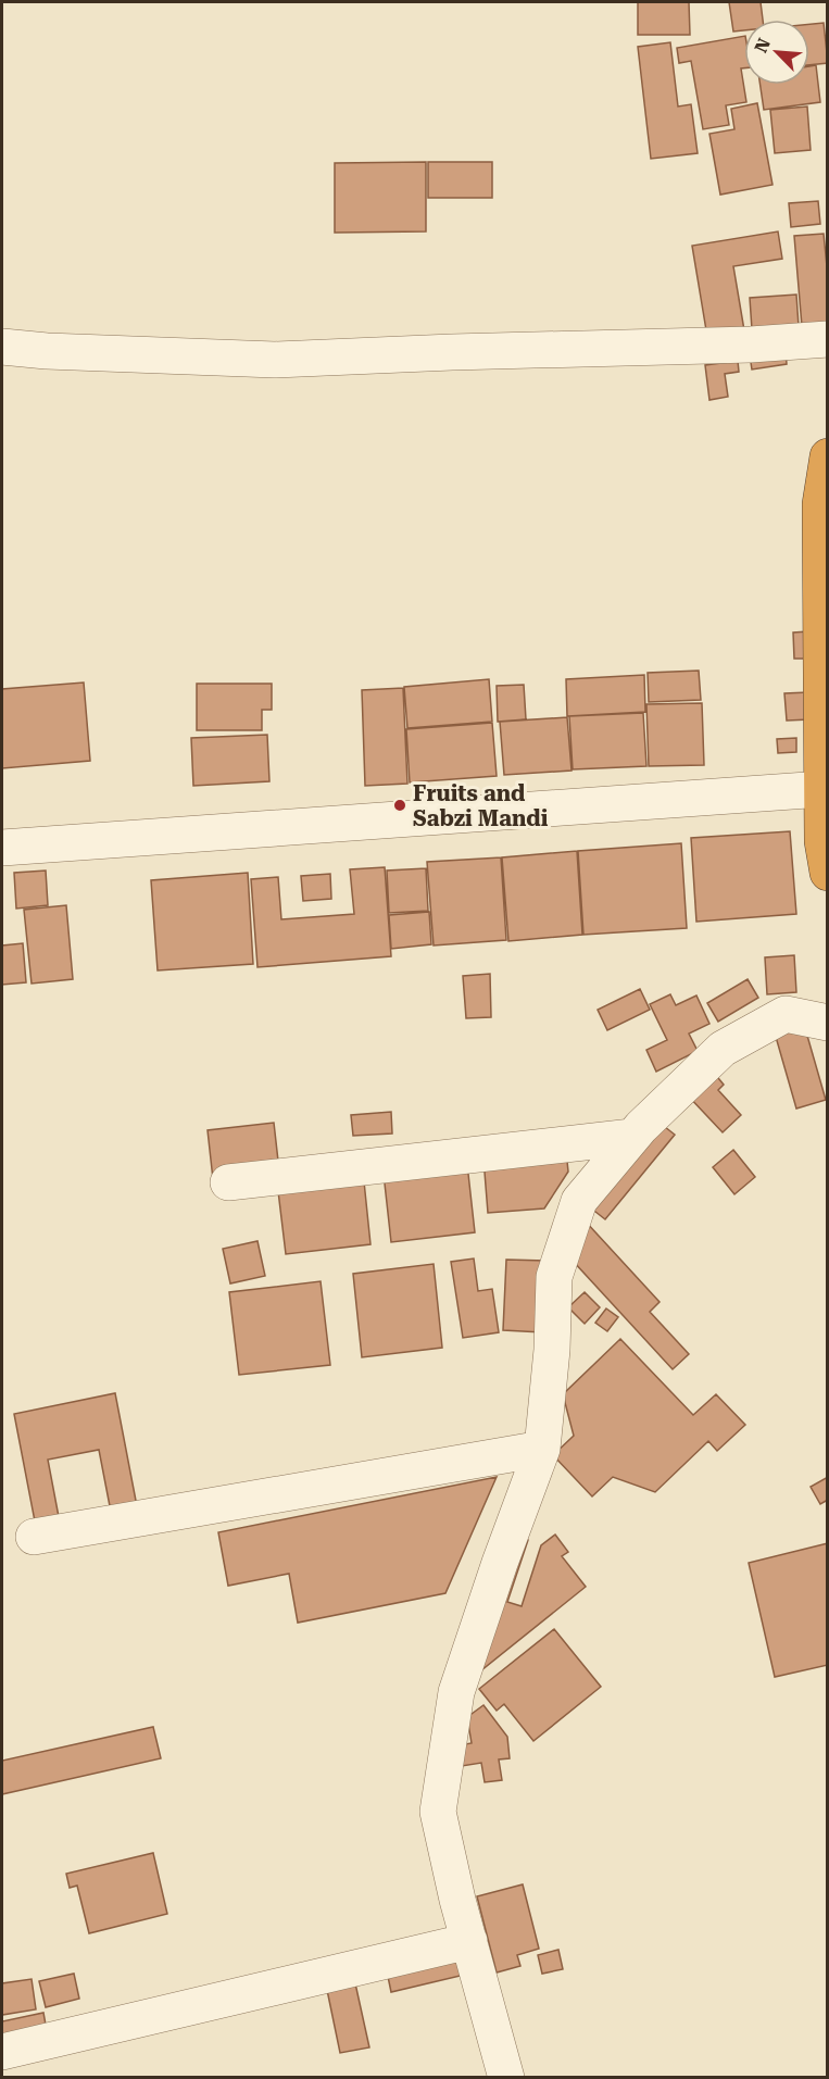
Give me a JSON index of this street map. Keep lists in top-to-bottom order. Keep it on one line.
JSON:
{"places":["Fruits and Sabzi Mandi"],"north":"top left"}
